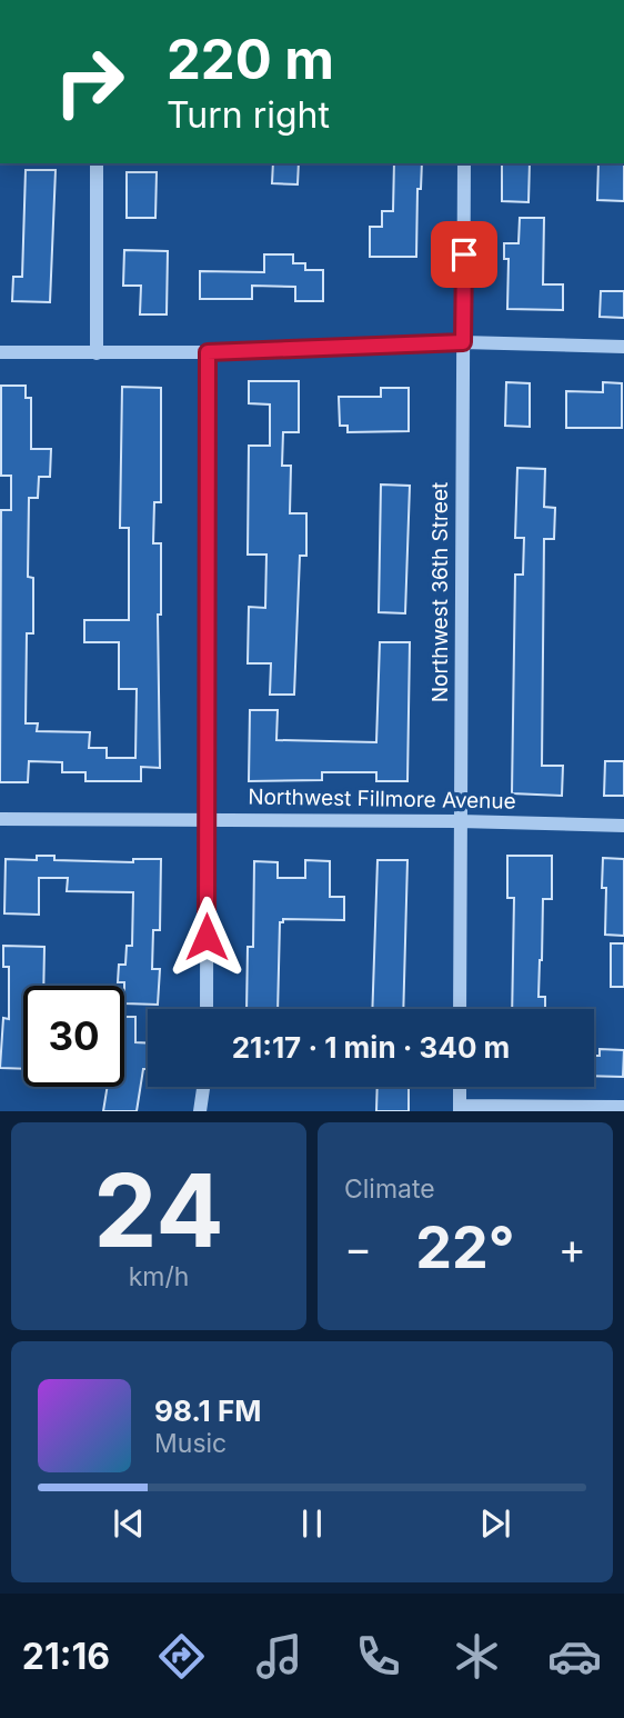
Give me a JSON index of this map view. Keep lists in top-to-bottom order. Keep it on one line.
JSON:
{"streets":{"street":["Northwest 36th Street","Northwest Fillmore Avenue"]},"crossings":[["Northwest 36th Street","Northwest Fillmore Avenue"]],"page":{"turn":["220 m","Turn right"],"limit":"30","trip":"21:17 · 1 min · 340 m","tile":[["24","km/h"],"Climate"],"heat":["−","22°","+"],"song":["98.1 FM","Music"],"tabs":"21:16"}}
